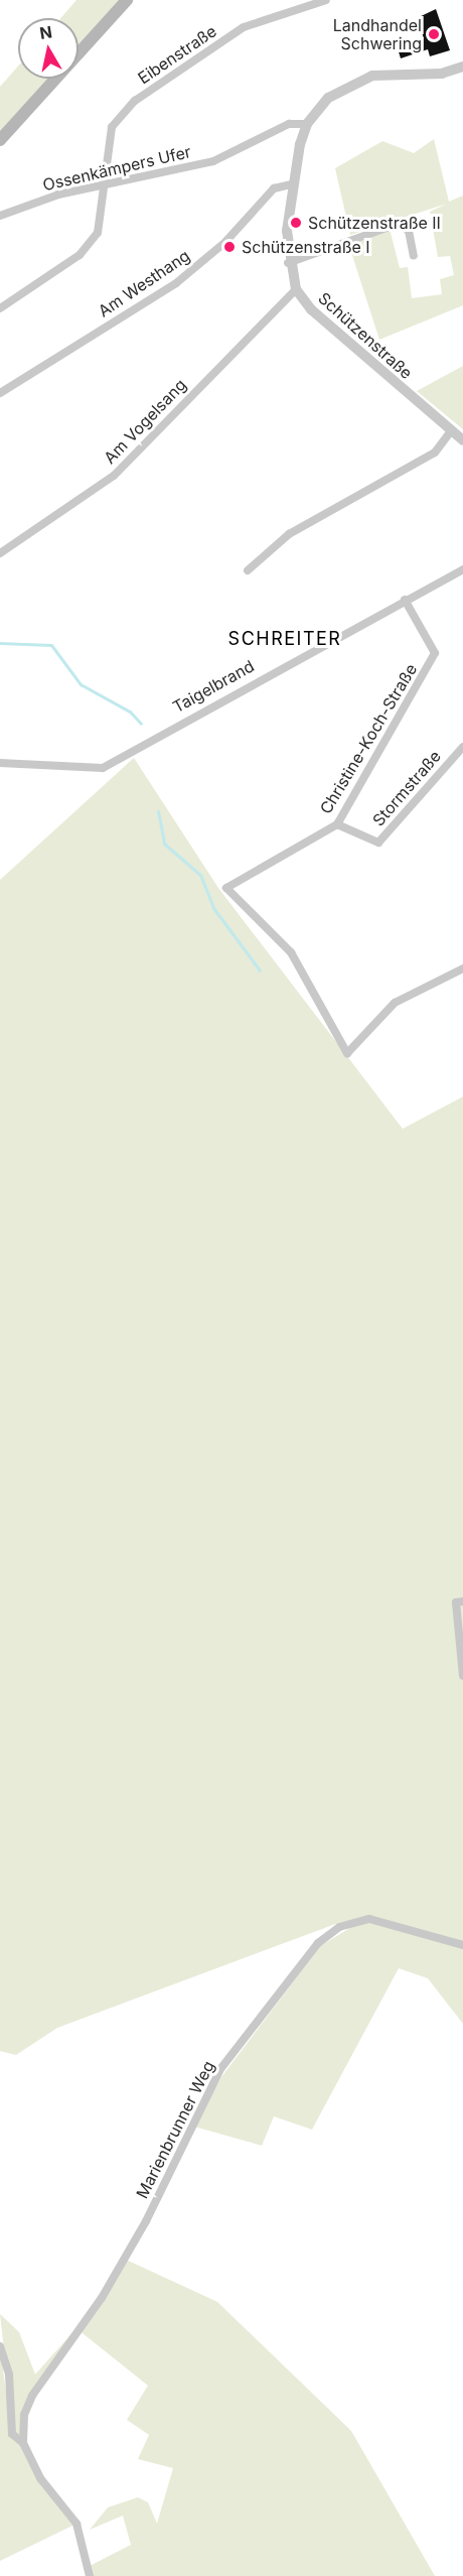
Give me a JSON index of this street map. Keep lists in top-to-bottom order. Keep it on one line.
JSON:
{"streets":{"street":["Eibenstraße","Ossenkämpers Ufer","Am Westhang","Schützenstraße","Am Vogelsang","Taigelbrand","Christine-Koch-Straße","Stormstraße","Marienbrunner Weg"]},"crossings":[["Eibenstraße","Ossenkämpers Ufer"],["Ossenkämpers Ufer","Schützenstraße"],["Am Westhang","Schützenstraße"],["Schützenstraße","Am Vogelsang"],["Taigelbrand","Christine-Koch-Straße"],["Christine-Koch-Straße","Stormstraße"]],"districts":["SCHREITER"],"places":["Landhandel Schwering","Schützenstraße II","Schützenstraße I"],"north":"top"}
